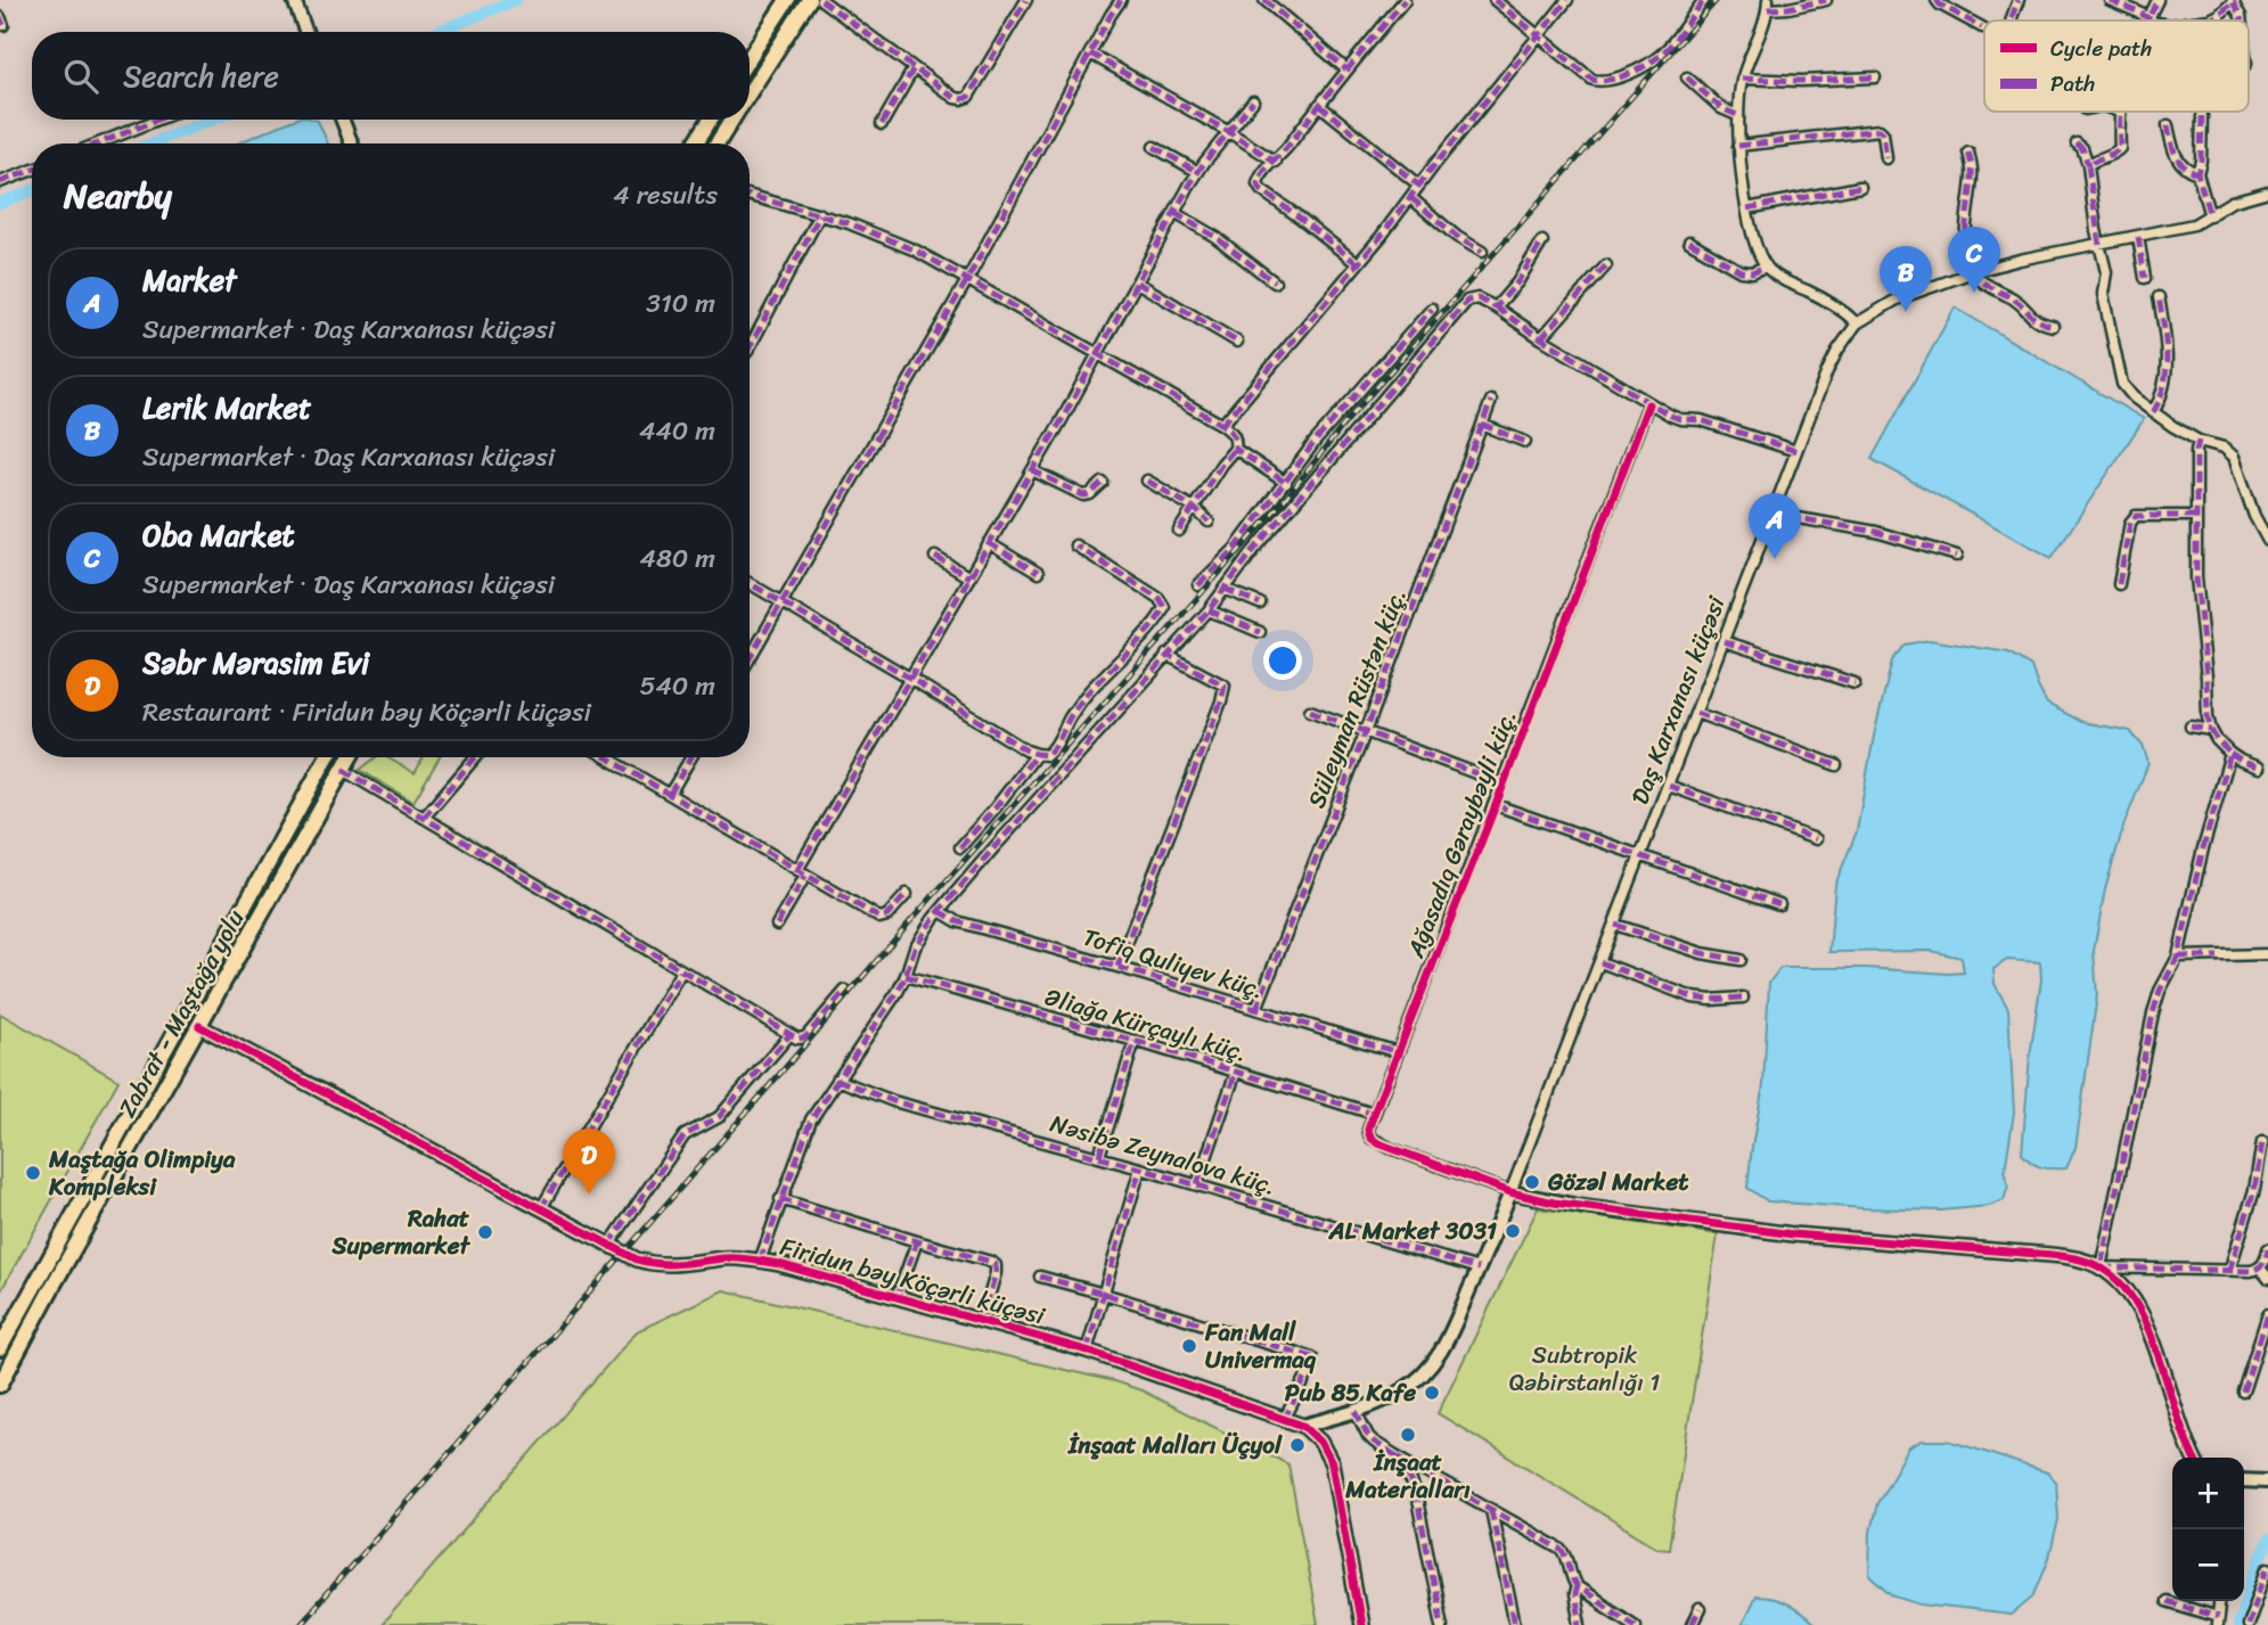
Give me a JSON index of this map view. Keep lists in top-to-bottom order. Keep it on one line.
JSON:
{"streets":{"main road":["Zabrat - Maştağa yolu"],"street":["Süleyman Rüstən küç.","Daş Karxanası küçəsi","Ağasadıq Gəraybəyli küç.","Tofiq Quliyev küç.","Əliağa Kürçaylı küç.","Nəsibə Zeynalova küç.","Firidun bəy Köçərli küçəsi"]},"crossings":[["Süleyman Rüstən küç.","Tofiq Quliyev küç."],["Daş Karxanası küçəsi","Nəsibə Zeynalova küç."],["Daş Karxanası küçəsi","Firidun bəy Köçərli küçəsi"],["Ağasadıq Gəraybəyli küç.","Tofiq Quliyev küç."],["Ağasadıq Gəraybəyli küç.","Əliağa Kürçaylı küç."],["Zabrat - Maştağa yolu","Firidun bəy Köçərli küçəsi"]],"parks":["Subtropik Qəbirstanlığı 1"],"places":["Maştağa Olimpiya Kompleksi","Gözəl Market","AL Market 3031","Rahat Supermarket","Fan Mall Univermaq","Pub 85 Kafe","İnşaat Materialları","İnşaat Malları Üçyol"],"legend":["Cycle path","Path"],"page":{"search":"Search here","heading":["Nearby","4 results"],"pins":["C","B","A","D"],"list":[{"mark":"A","name":"Market","note":"Supermarket · Daş Karxanası küçəsi","value":"310 m"},{"mark":"B","name":"Lerik Market","note":"Supermarket · Daş Karxanası küçəsi","value":"440 m"},{"mark":"C","name":"Oba Market","note":"Supermarket · Daş Karxanası küçəsi","value":"480 m"},{"mark":"D","name":"Səbr Mərasim Evi","note":"Restaurant · Firidun bəy Köçərli küçəsi","value":"540 m"}],"map_buttons":["+","−"]}}
